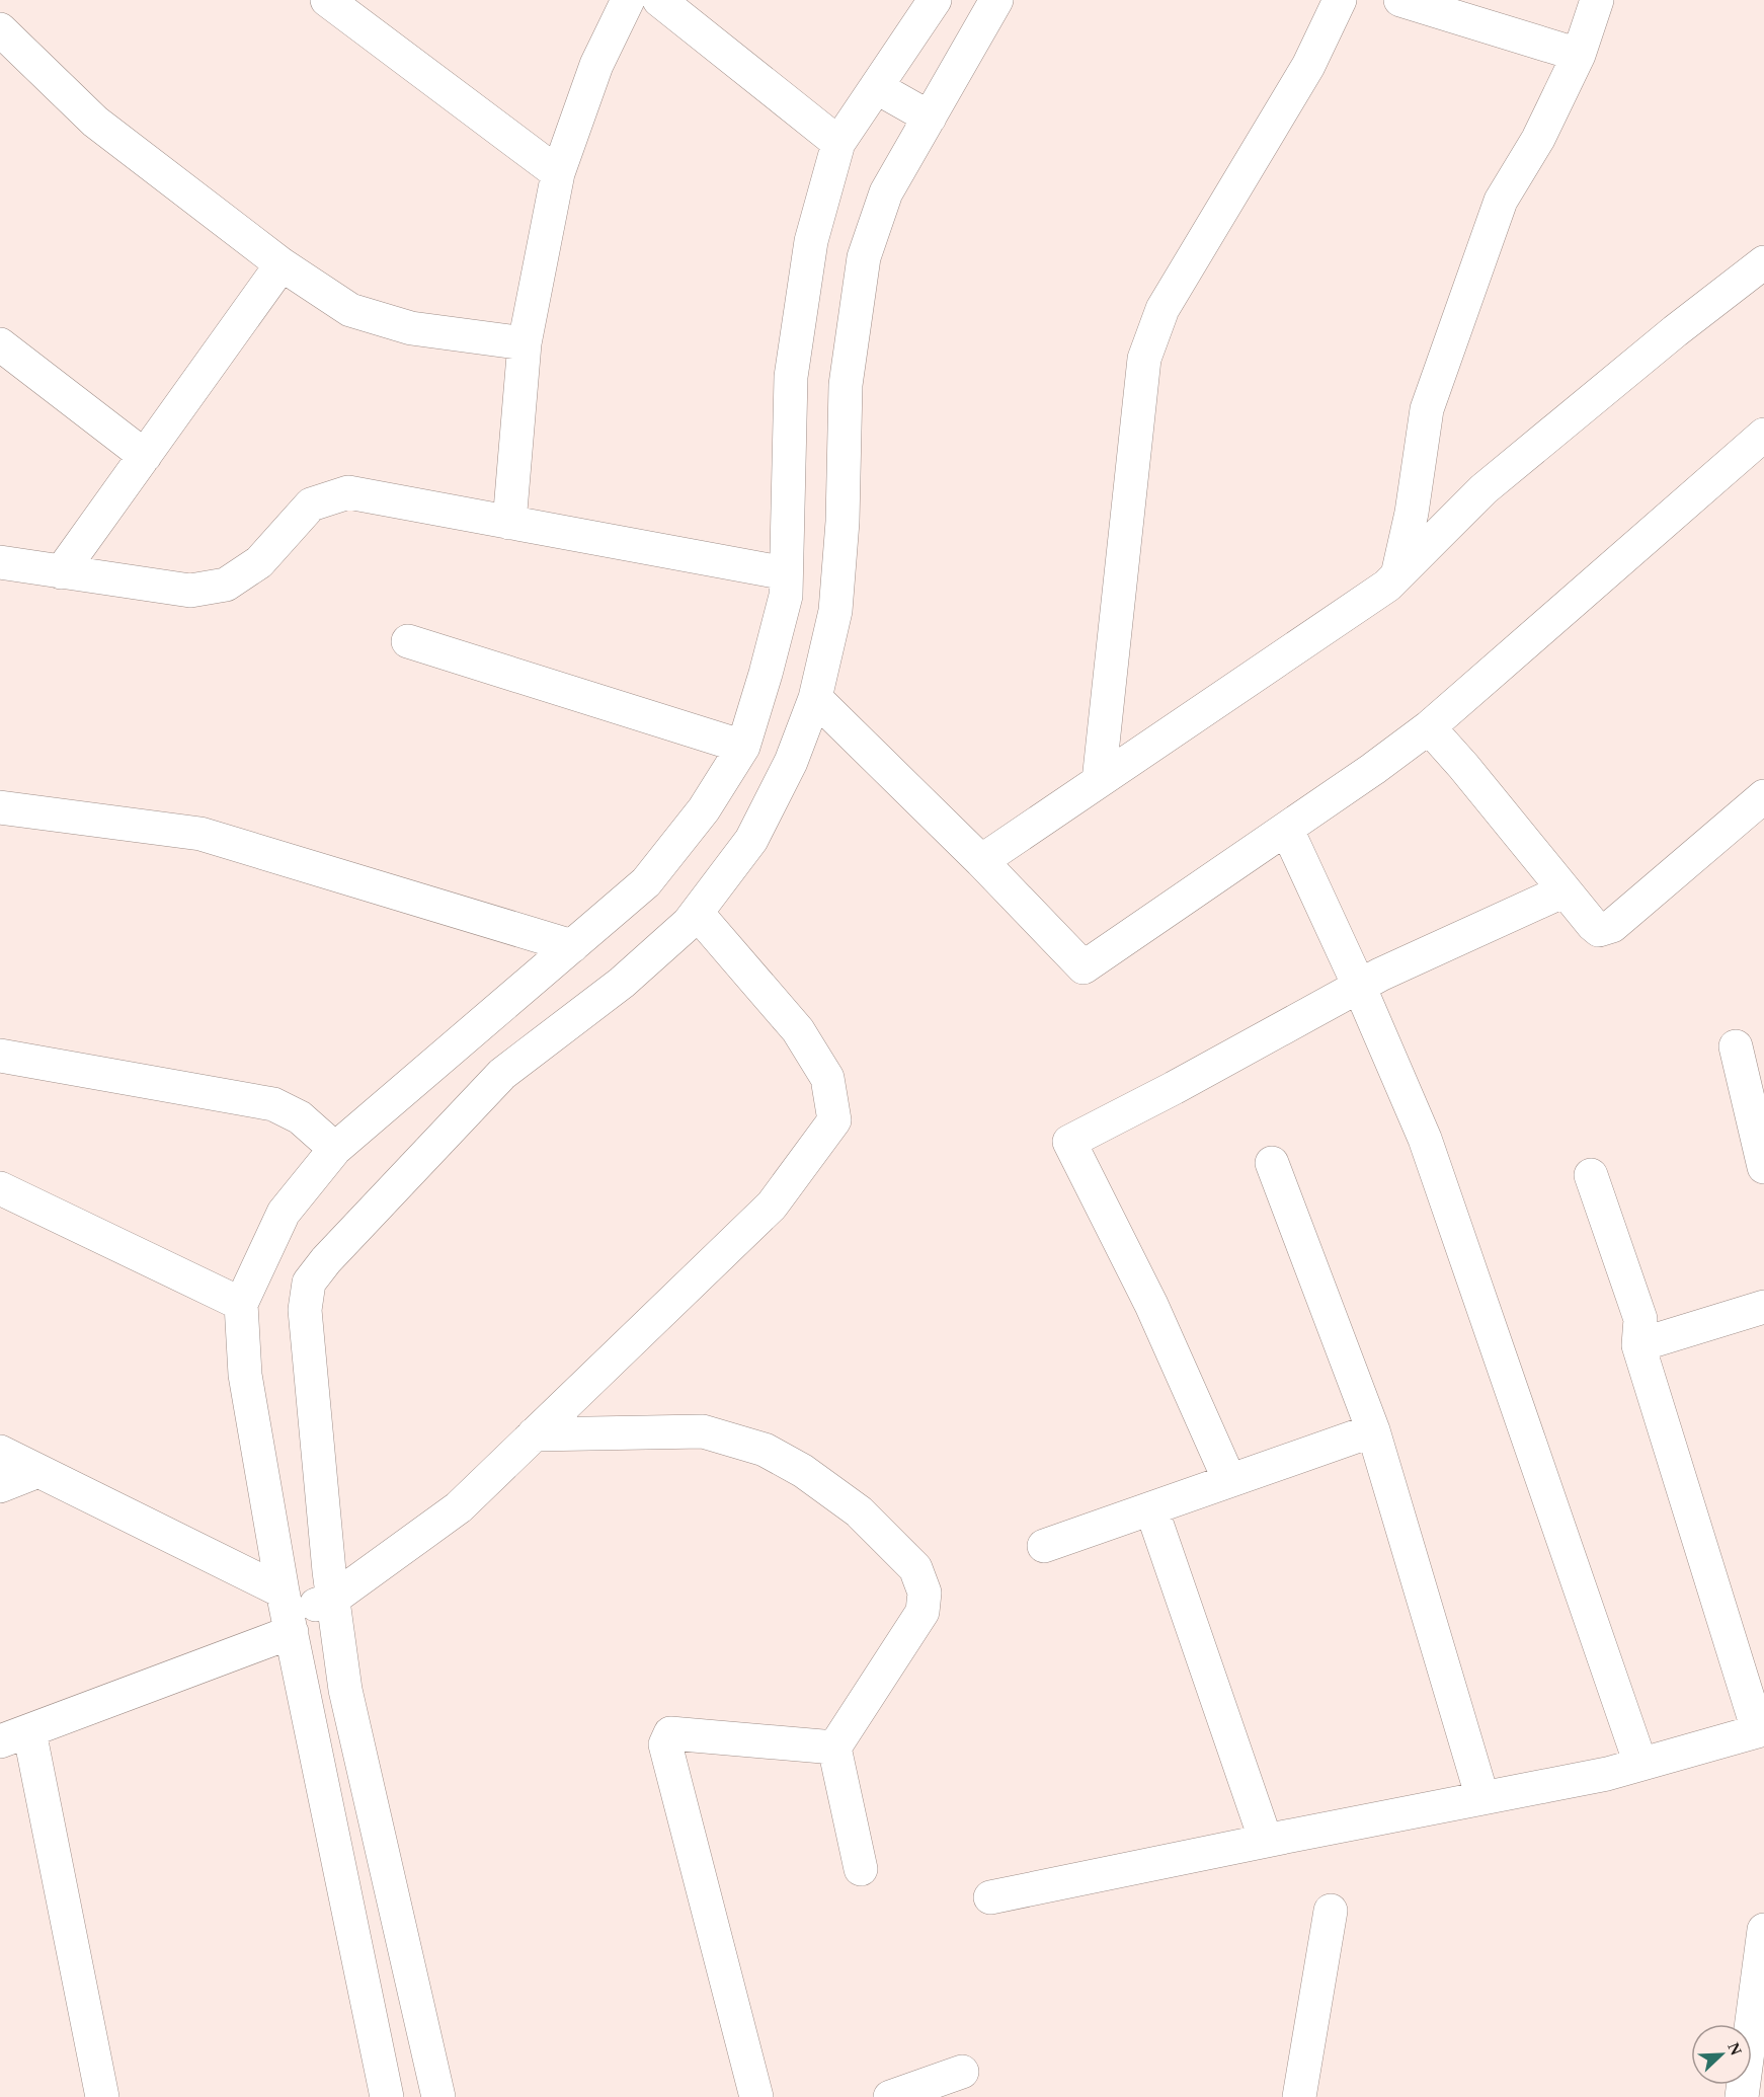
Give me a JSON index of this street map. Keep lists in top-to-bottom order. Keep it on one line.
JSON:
{"north":"top right"}
